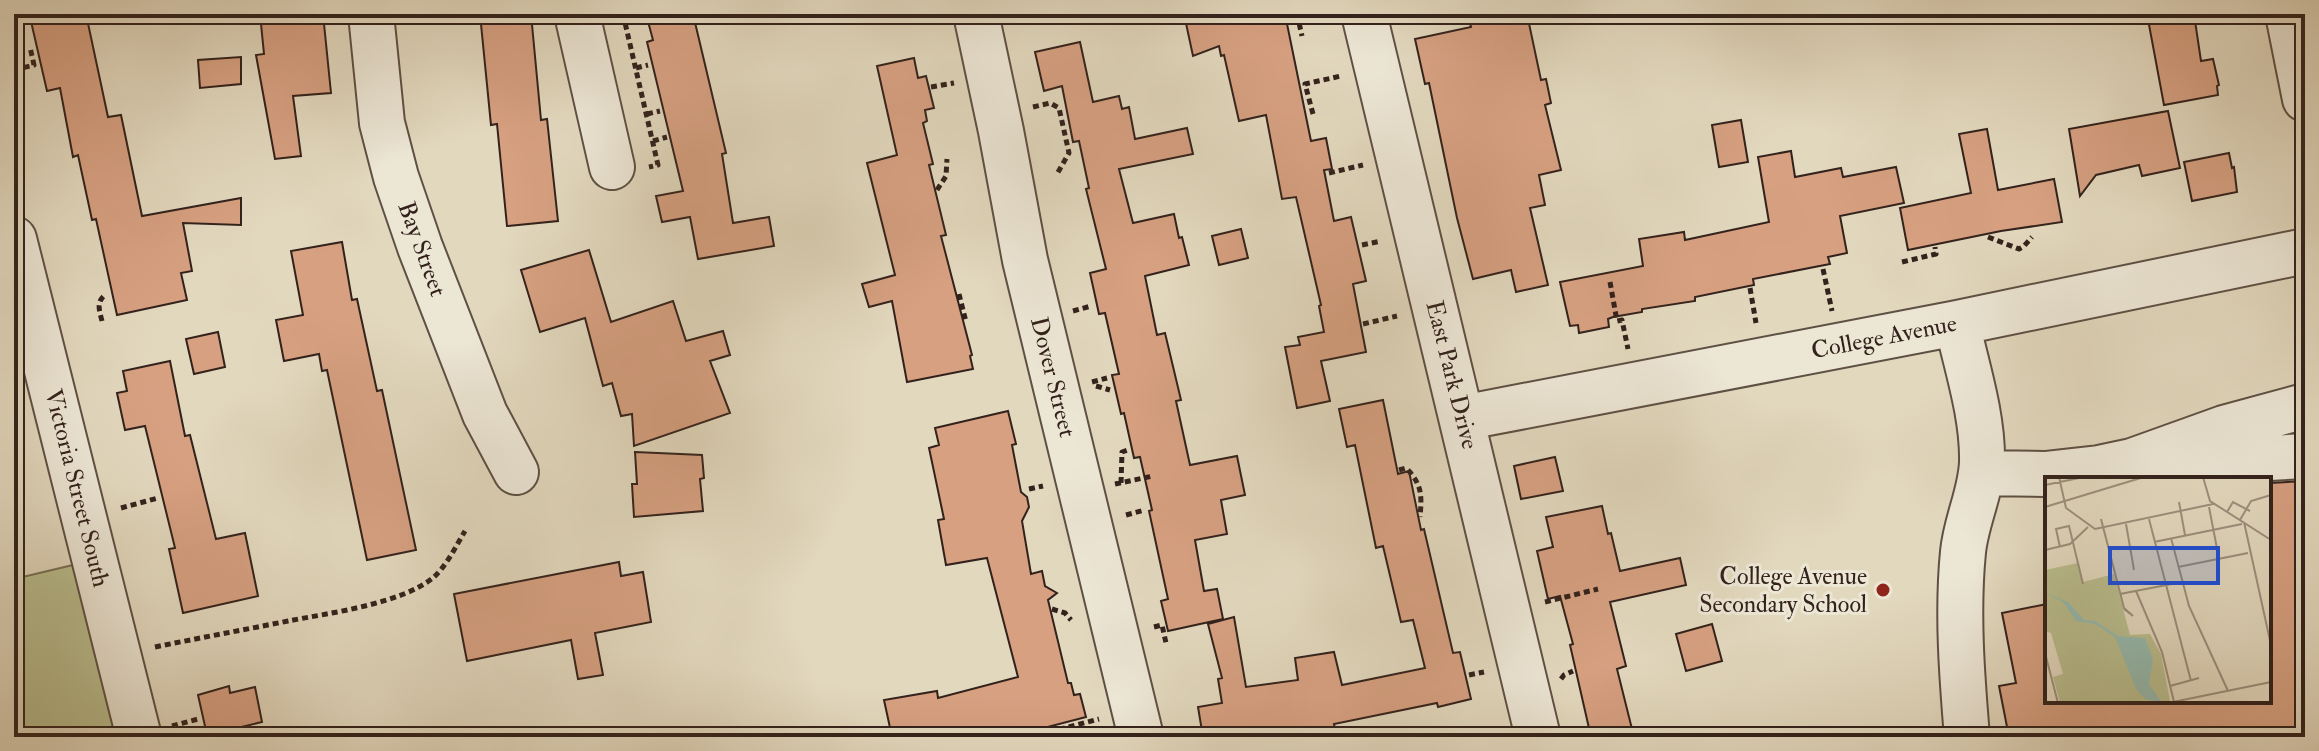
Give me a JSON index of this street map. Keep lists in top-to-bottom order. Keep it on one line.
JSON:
{"streets":{"street":["Bay Street","College Avenue","East Park Drive","Dover Street","Victoria Street South"]},"crossings":[["College Avenue","East Park Drive"]],"places":["College Avenue Secondary School"]}
